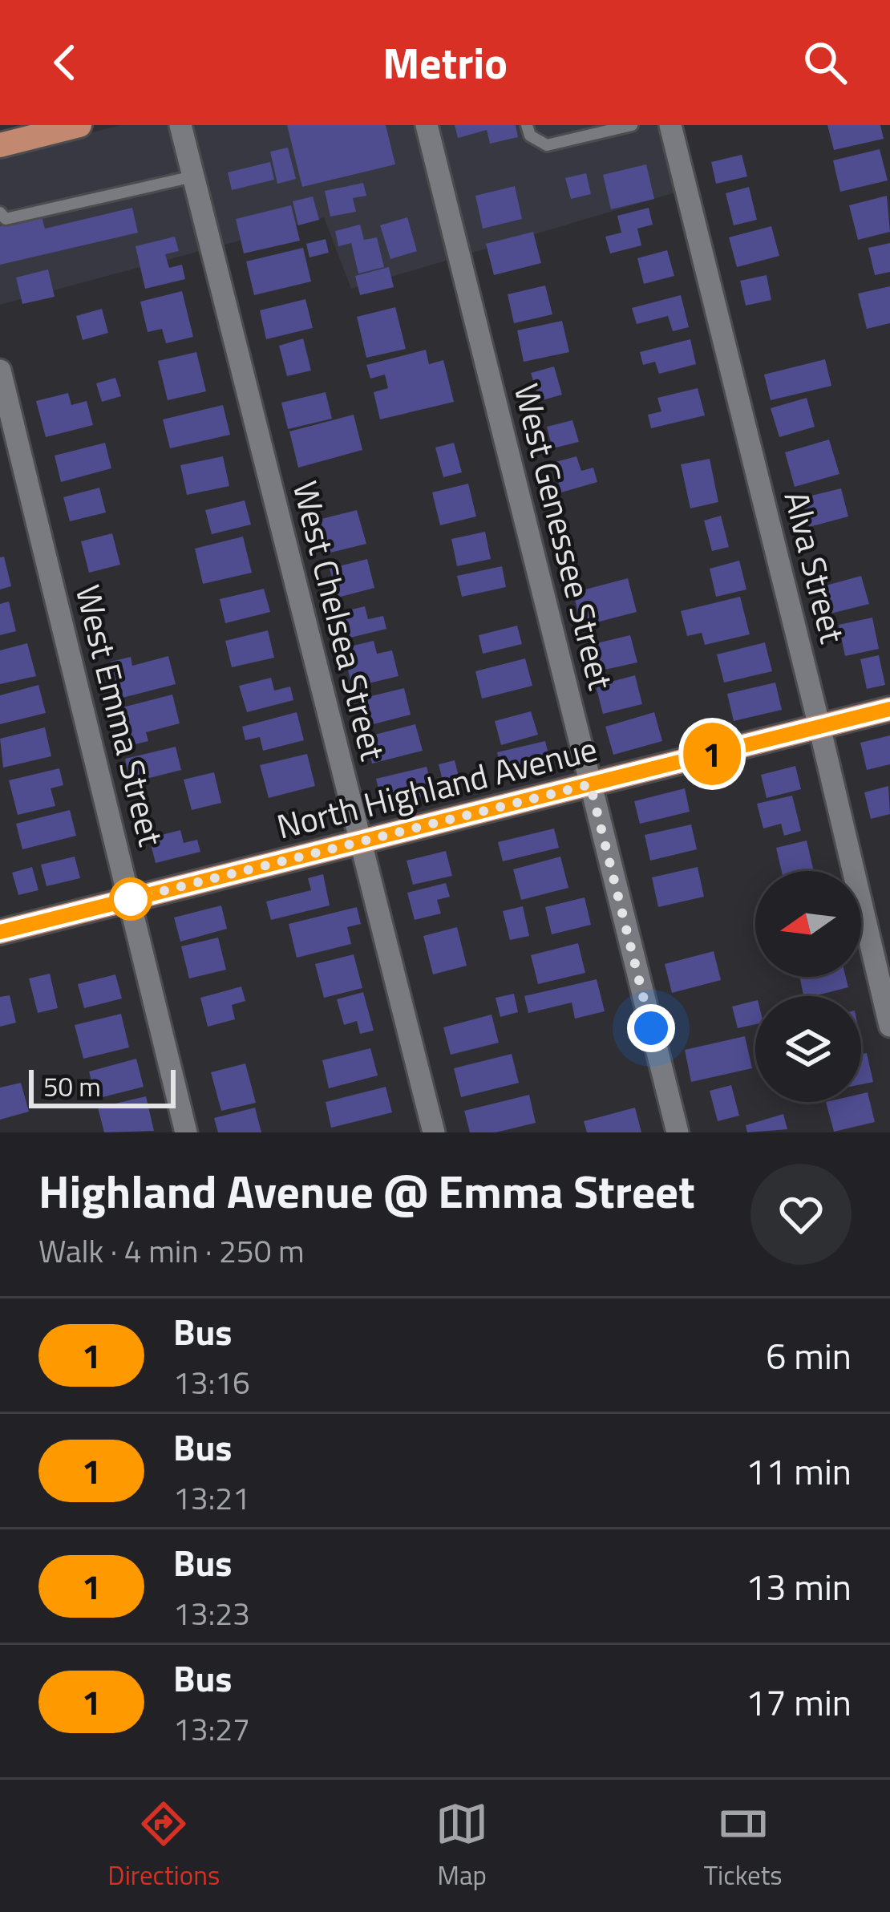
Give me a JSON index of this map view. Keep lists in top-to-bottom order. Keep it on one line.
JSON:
{"streets":{"main road":["North Highland Avenue"],"street":["West Genessee Street","Alva Street","West Chelsea Street","West Emma Street"]},"crossings":[["West Genessee Street","North Highland Avenue"],["Alva Street","North Highland Avenue"],["West Chelsea Street","North Highland Avenue"],["West Emma Street","North Highland Avenue"]],"lines":["bus line 1"],"scale_bar":"50 m","north":"left","page":{"header":"Metrio","on_map":"1","scale":"50 m","heading":["Highland Avenue @ Emma Street","Walk · 4 min · 250 m"],"list":[{"mark":"1","name":"Bus","note":"13:16","value":"6 min"},{"mark":"1","name":"Bus","note":"13:21","value":"11 min"},{"mark":"1","name":"Bus","note":"13:23","value":"13 min"},{"mark":"1","name":"Bus","note":"13:27","value":"17 min"}],"tabs":["Directions","Map","Tickets"]}}
